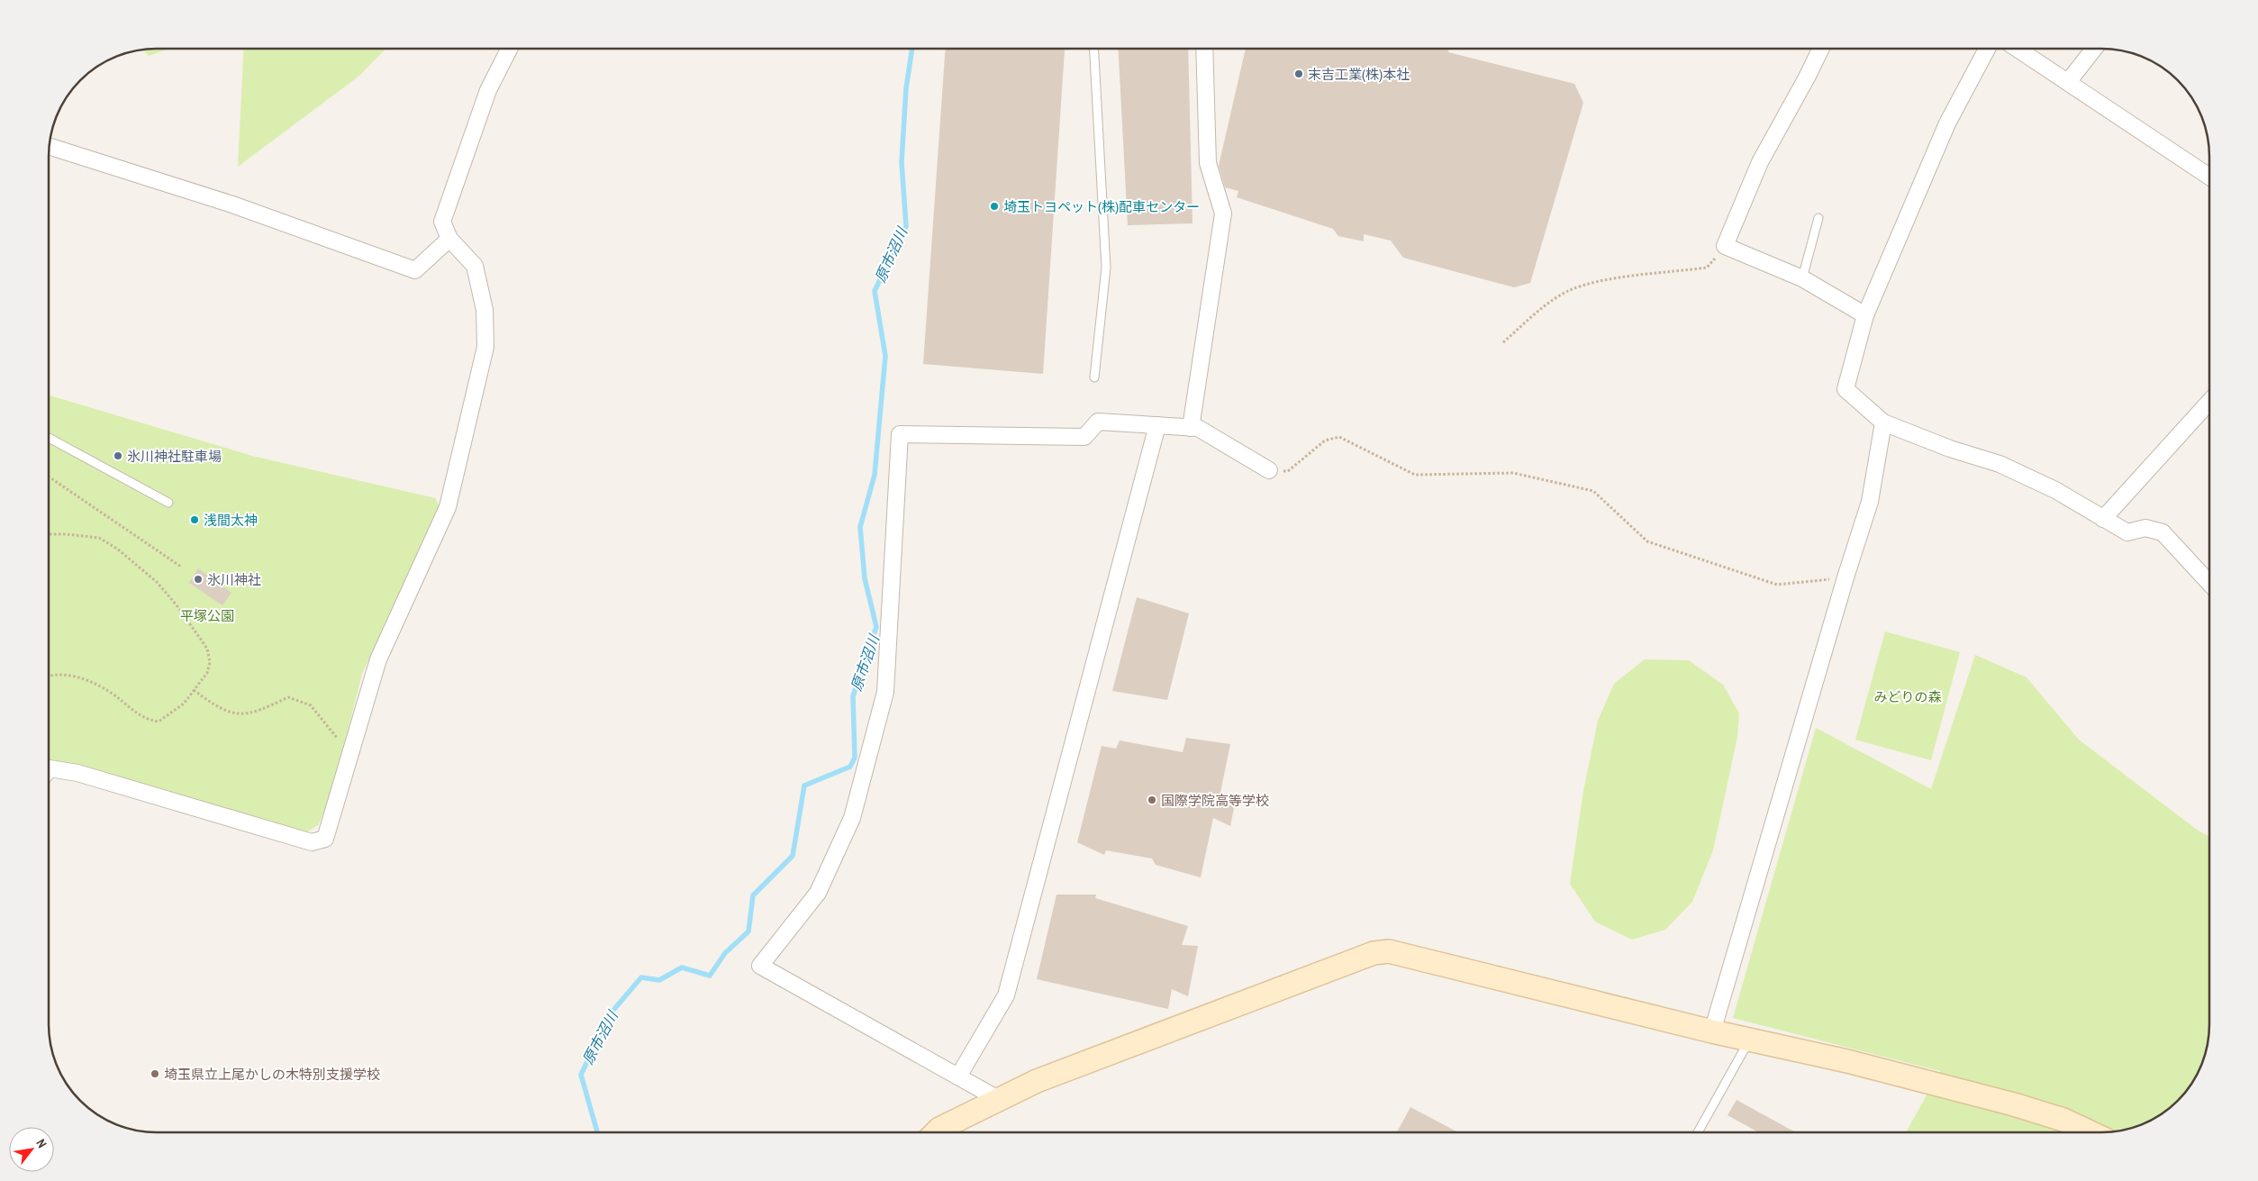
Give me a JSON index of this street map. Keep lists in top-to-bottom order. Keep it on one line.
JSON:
{"water":["原市沼川"],"parks":["平塚公園","みどりの森"],"places":["末吉工業(株)本社","埼玉トヨペット(株)配車センター","氷川神社駐車場","浅間太神","氷川神社","国際学院高等学校","埼玉県立上尾かしの木特別支援学校"],"north":"top right"}
